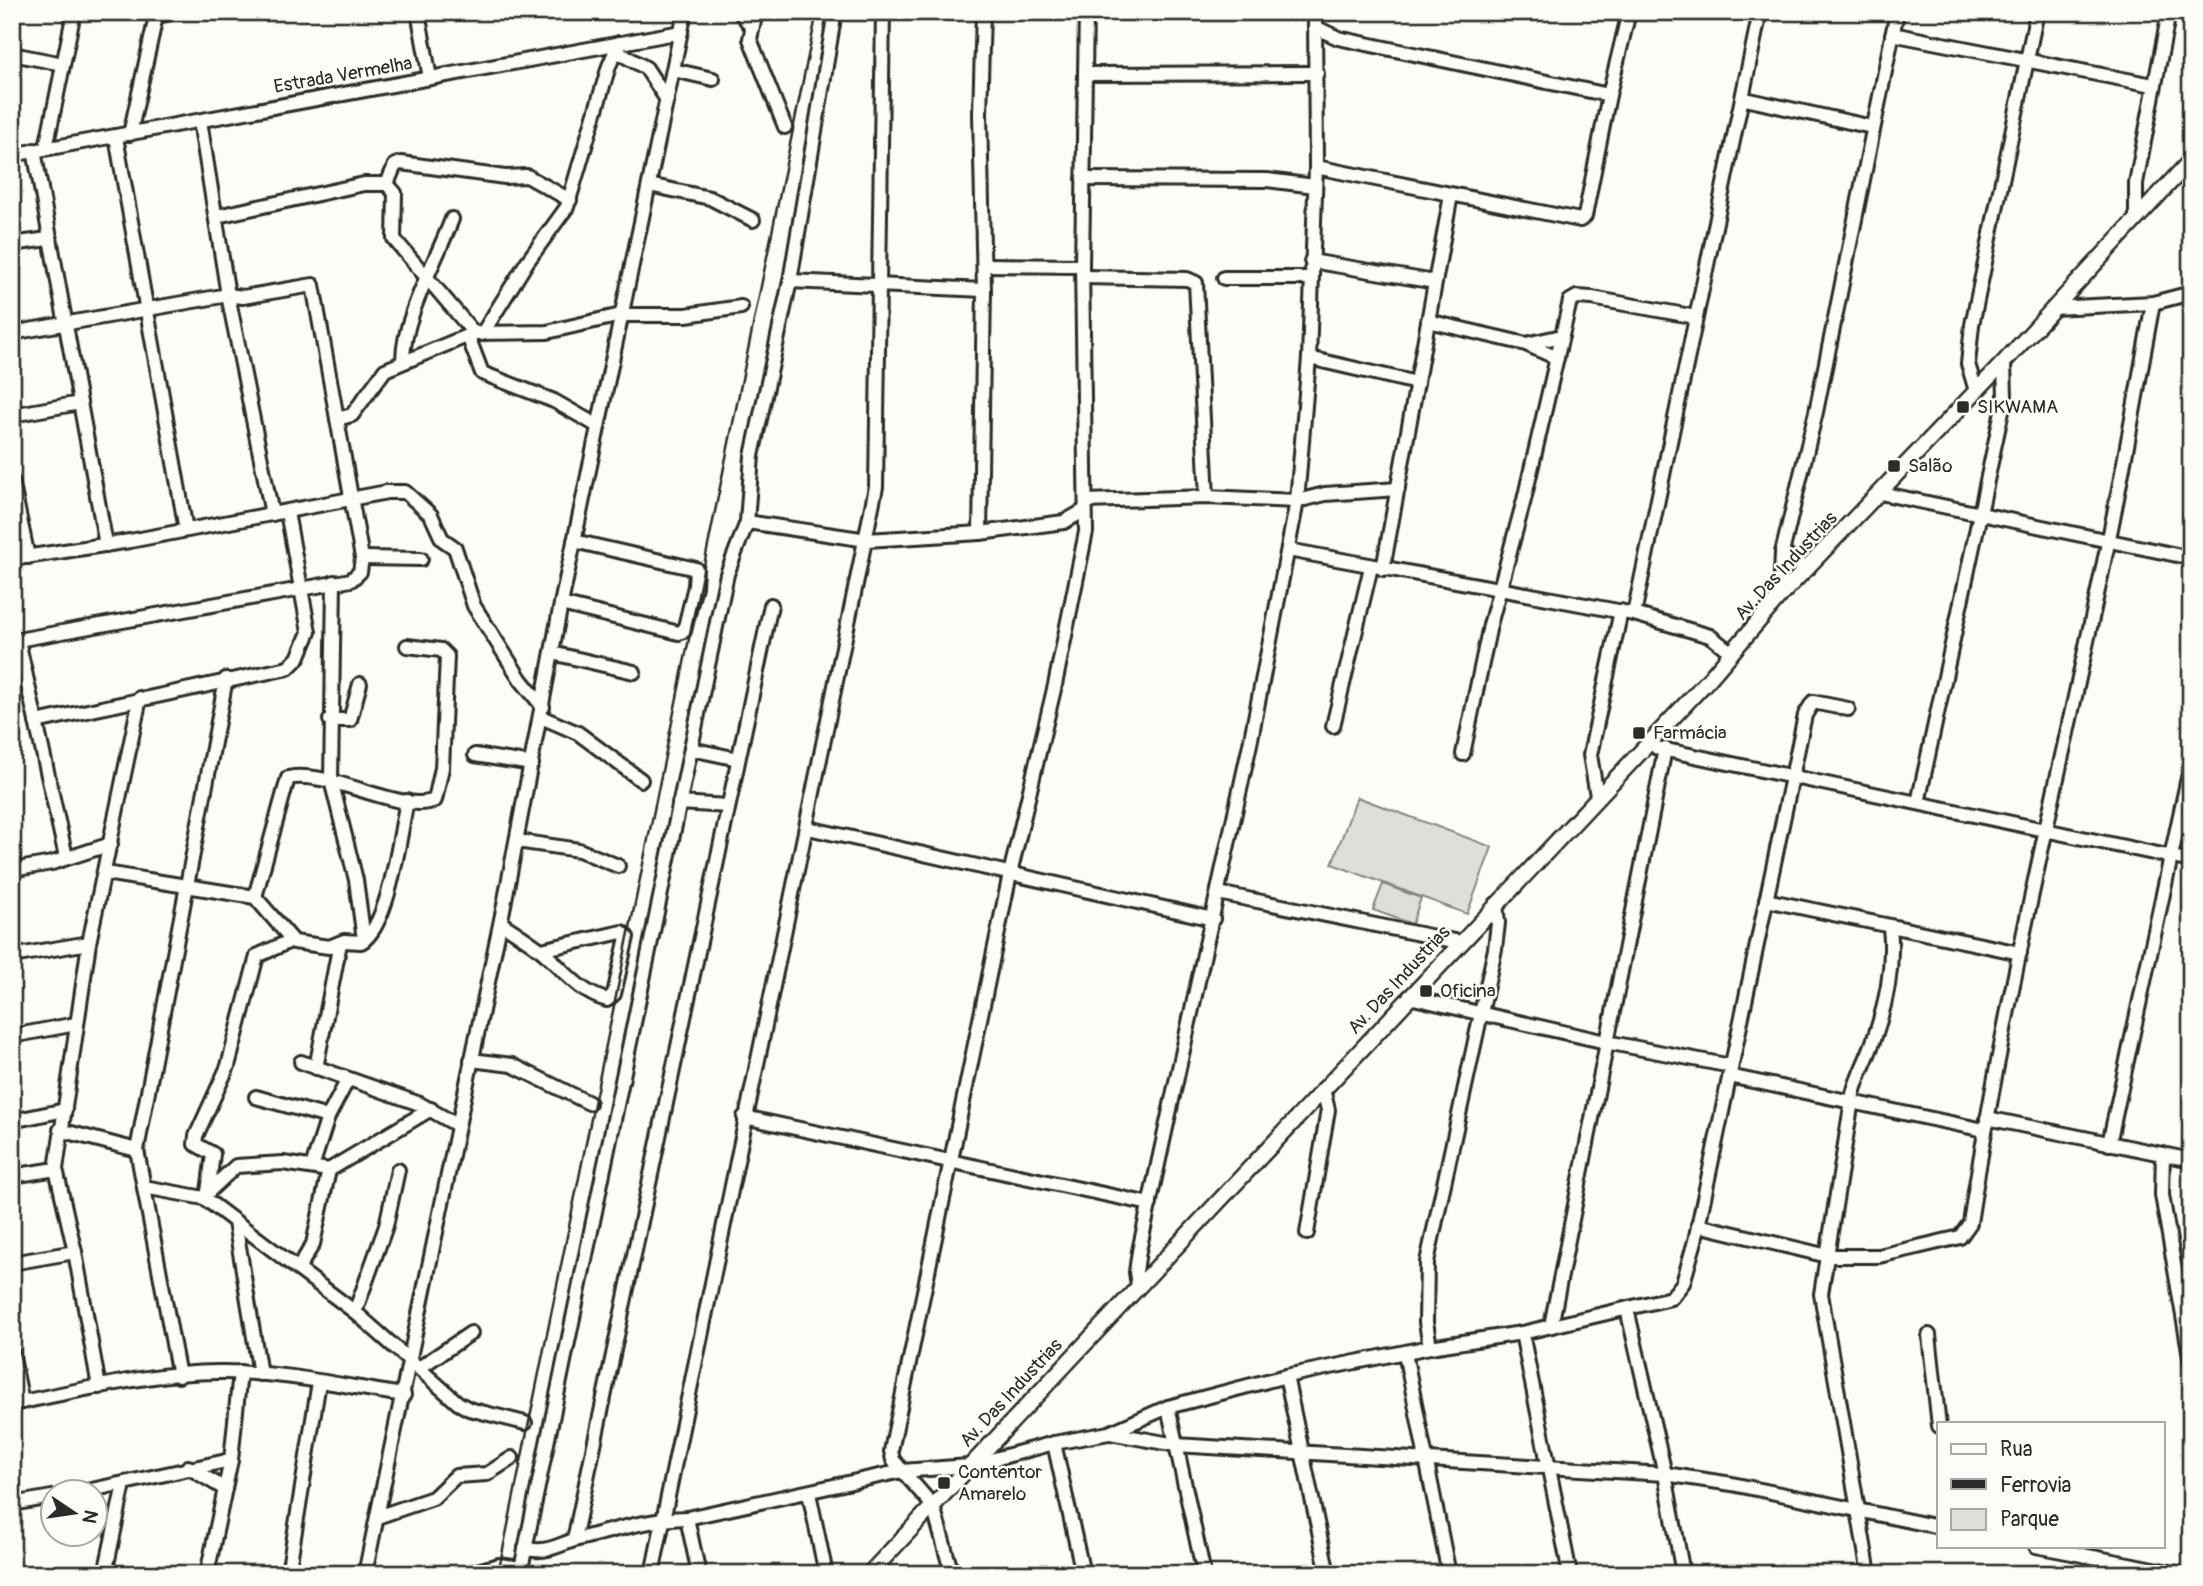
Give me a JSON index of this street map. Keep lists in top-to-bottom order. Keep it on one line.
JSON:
{"streets":{"main road":["Av. Das Industrias"],"street":["Estrada Vermelha"]},"places":{"transit":["SIKWAMA","Salão","Farmácia","Oficina","Contentor Amarelo"]},"legend":["Rua","Ferrovia","Parque"],"north":"right"}
